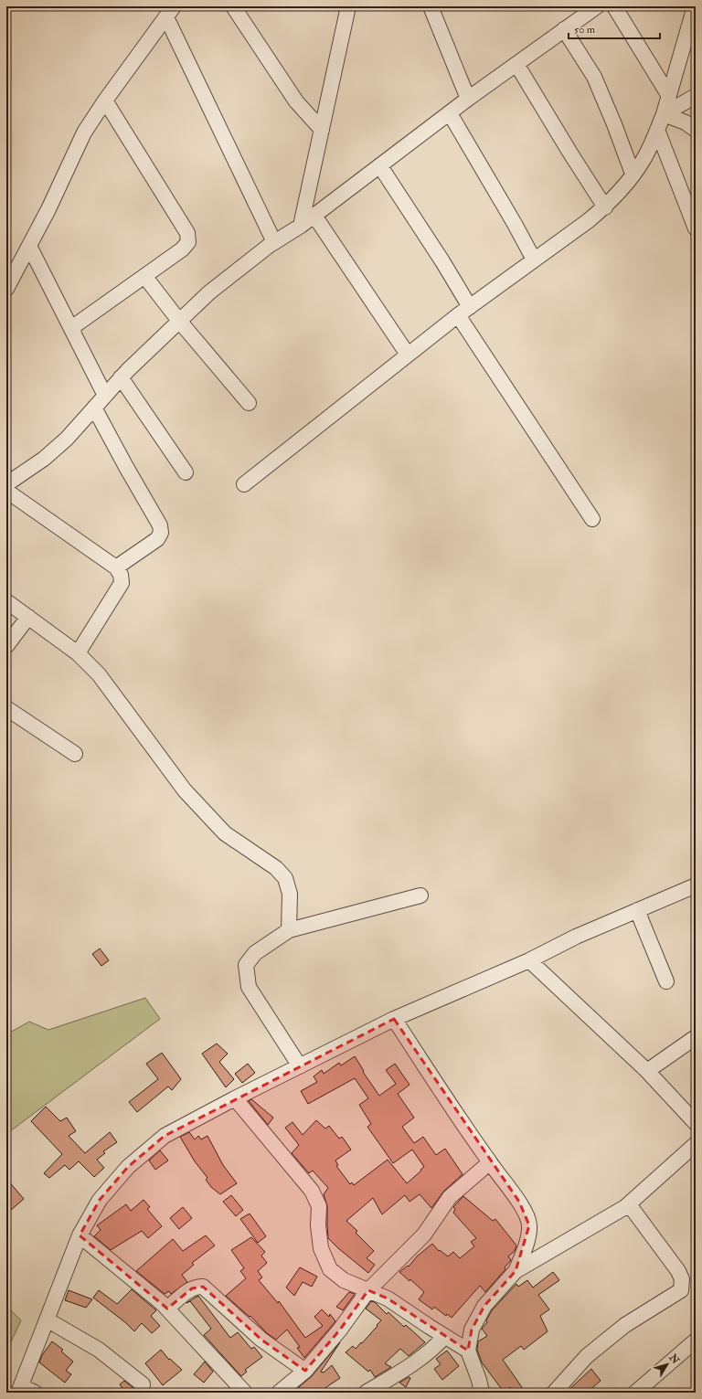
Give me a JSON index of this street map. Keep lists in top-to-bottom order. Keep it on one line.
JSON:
{"scale_bar":"50 m","north":"top right"}
